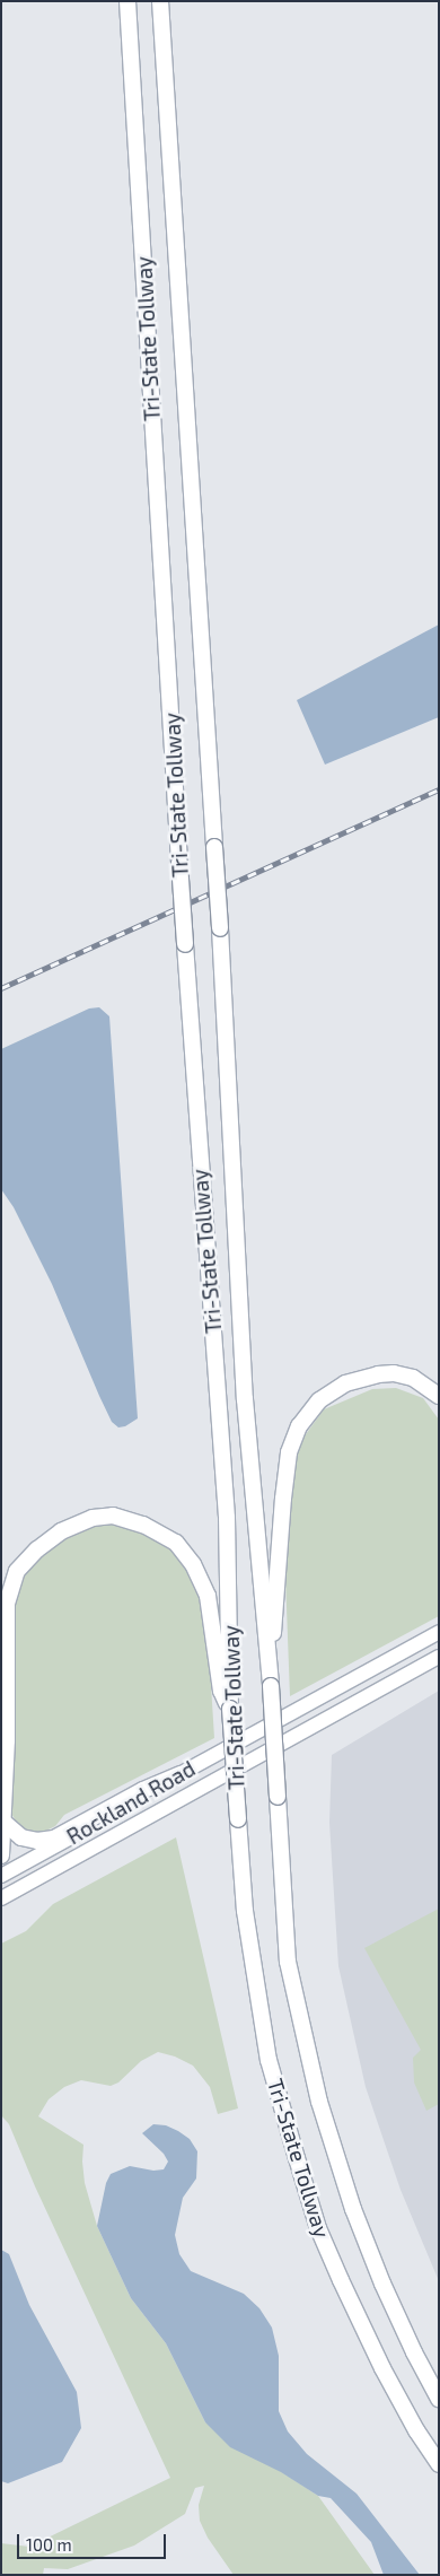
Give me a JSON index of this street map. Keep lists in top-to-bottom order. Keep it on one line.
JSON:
{"streets":{"highway":["Tri-State Tollway"],"main road":["Rockland Road"]},"scale_bar":"100 m"}
